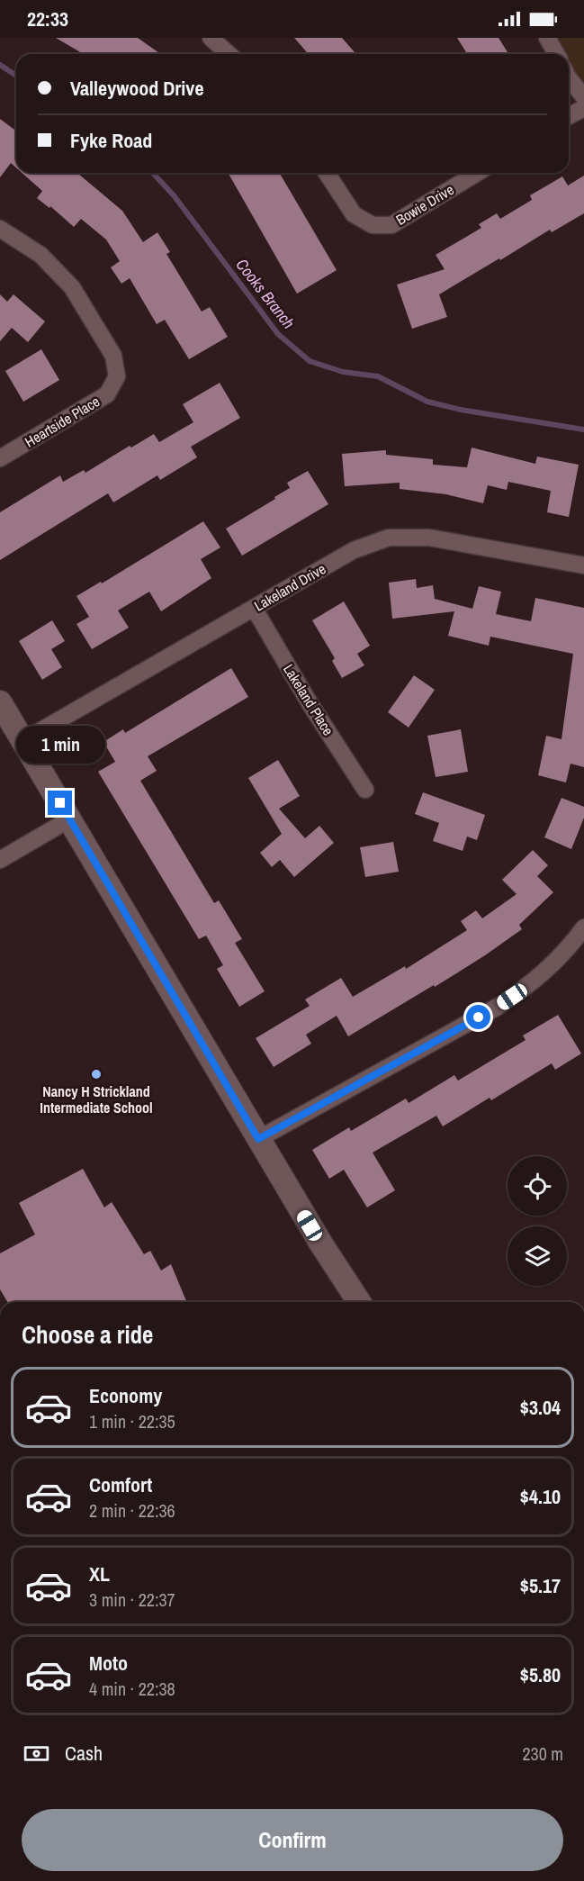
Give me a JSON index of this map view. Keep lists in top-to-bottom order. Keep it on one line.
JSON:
{"streets":{"street":["Bowie Drive","Heartside Place","Lakeland Drive","Lakeland Place"]},"crossings":[["Lakeland Drive","Lakeland Place"]],"water":["Cooks Branch"],"places":["Nancy H Strickland Intermediate School"],"page":{"status":"22:33","banner":["Valleywood Drive","Fyke Road"],"bubble":"1 min","heading":"Choose a ride","list":[{"name":"Economy","note":"1 min · 22:35","value":"$3.04"},{"name":"Comfort","note":"2 min · 22:36","value":"$4.10"},{"name":"XL","note":"3 min · 22:37","value":"$5.17"},{"name":"Moto","note":"4 min · 22:38","value":"$5.80"}],"pay":["Cash","230 m"],"buttons":"Confirm"}}
